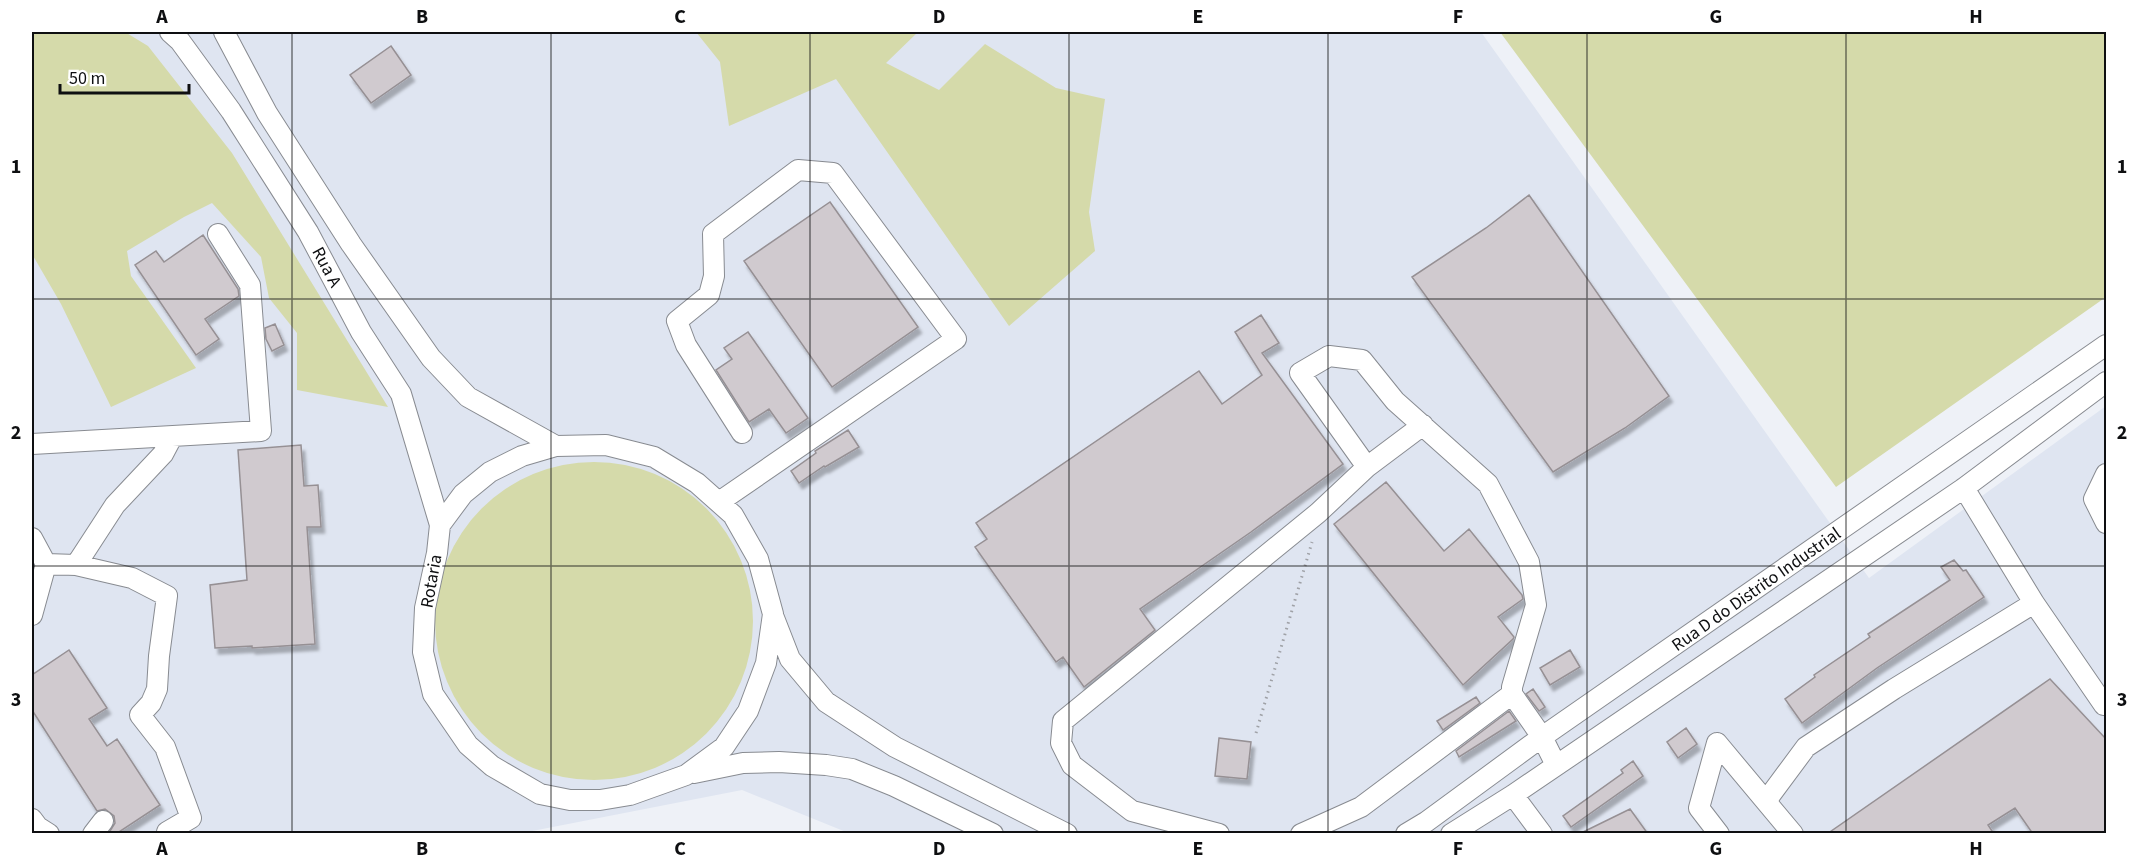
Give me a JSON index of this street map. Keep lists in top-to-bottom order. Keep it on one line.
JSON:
{"streets":{"street":["Rua A","Rotaria","Rua D do Distrito Industrial"]},"crossings":[["Rua A","Rotaria"]],"scale_bar":"50 m","grid":{"columns":["A","B","C","D","E","F","G","H"],"rows":["1","2","3"]}}
